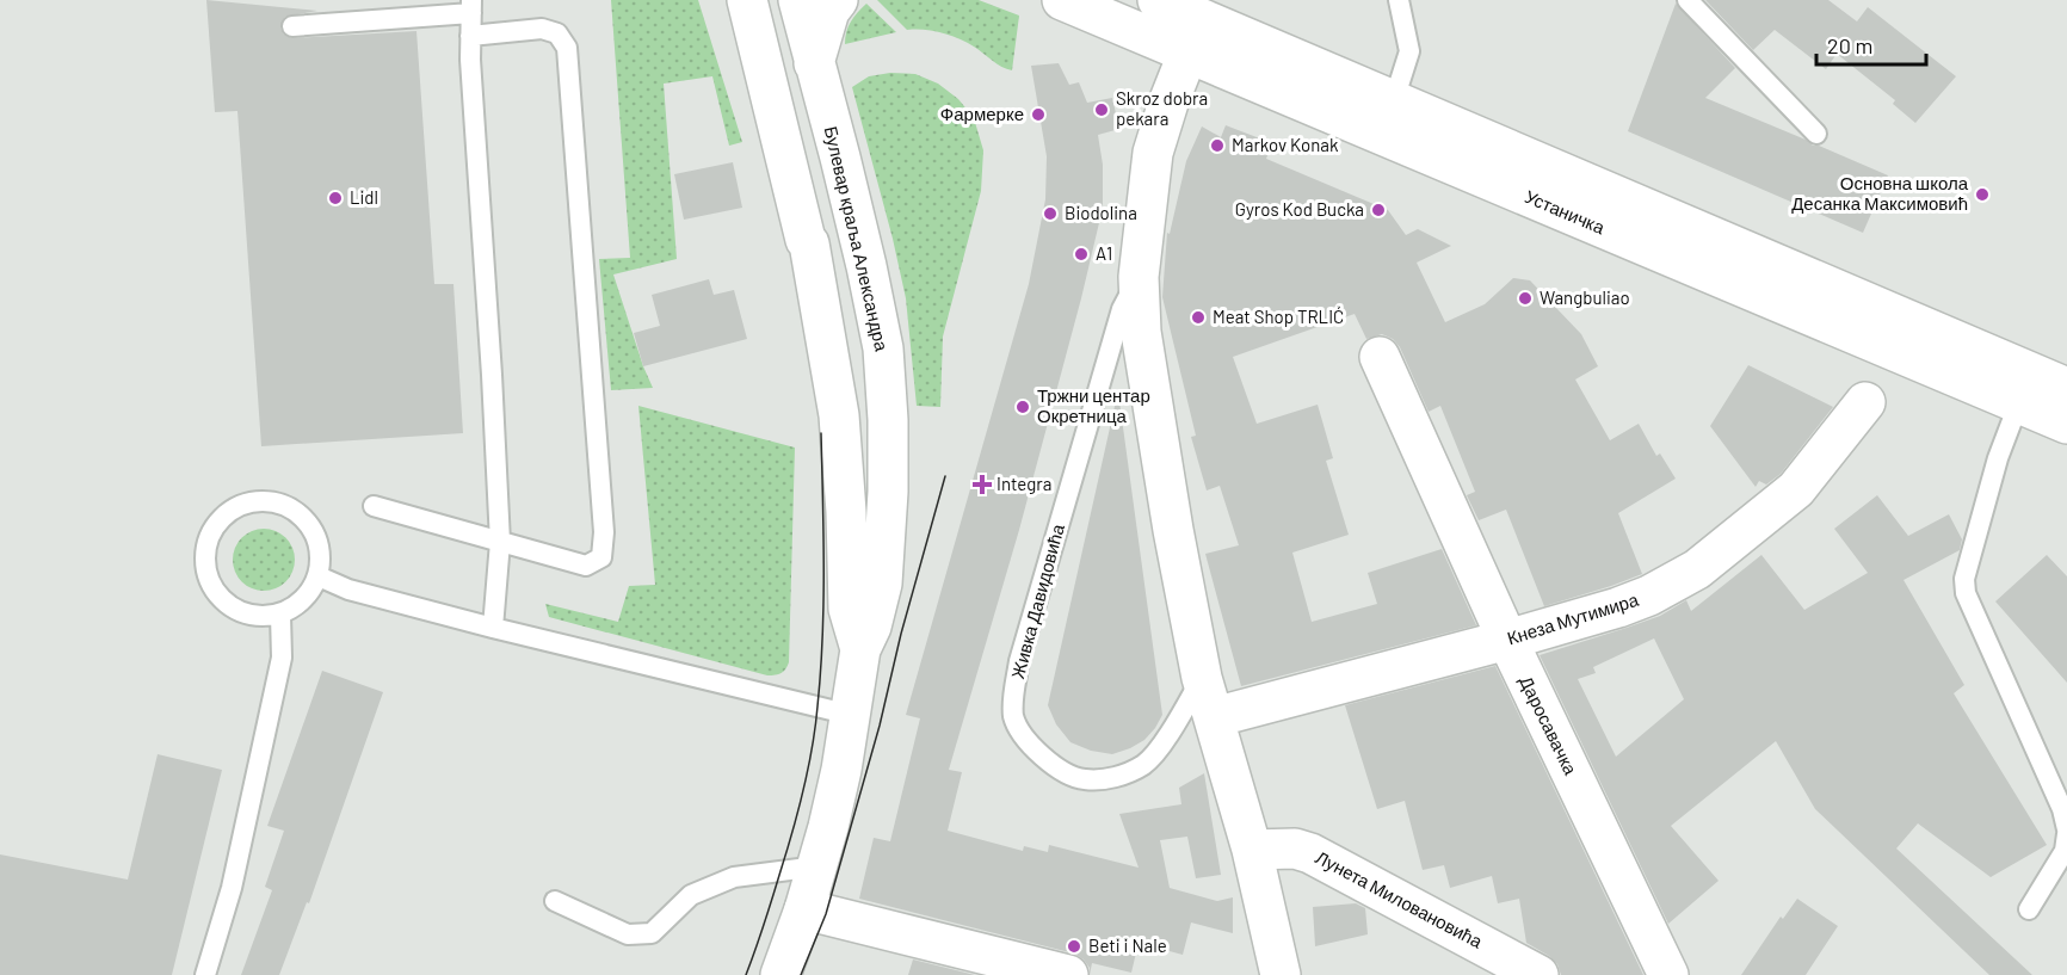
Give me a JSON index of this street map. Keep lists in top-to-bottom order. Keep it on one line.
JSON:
{"streets":{"main road":["Устаничка","Булевар краља Александра","Живка Давидовића","Кнеза Мутимира","Даросавачка","Лунета Миловановића"]},"crossings":[["Устаничка","Живка Давидовића"],["Живка Давидовића","Кнеза Мутимира"],["Живка Давидовића","Лунета Миловановића"],["Кнеза Мутимира","Даросавачка"]],"places":{"other":["Skroz dobra pekara","Фармерке","Markov Konak","Основна школа Десанка Максимовић","Lidl","Gyros Kod Bucka","Biodolina","A1","Wangbuliao","Meat Shop TRLIĆ","Тржни центар Окретница","Beti i Nale"],"health":["Integra"]},"scale_bar":"20 m"}
